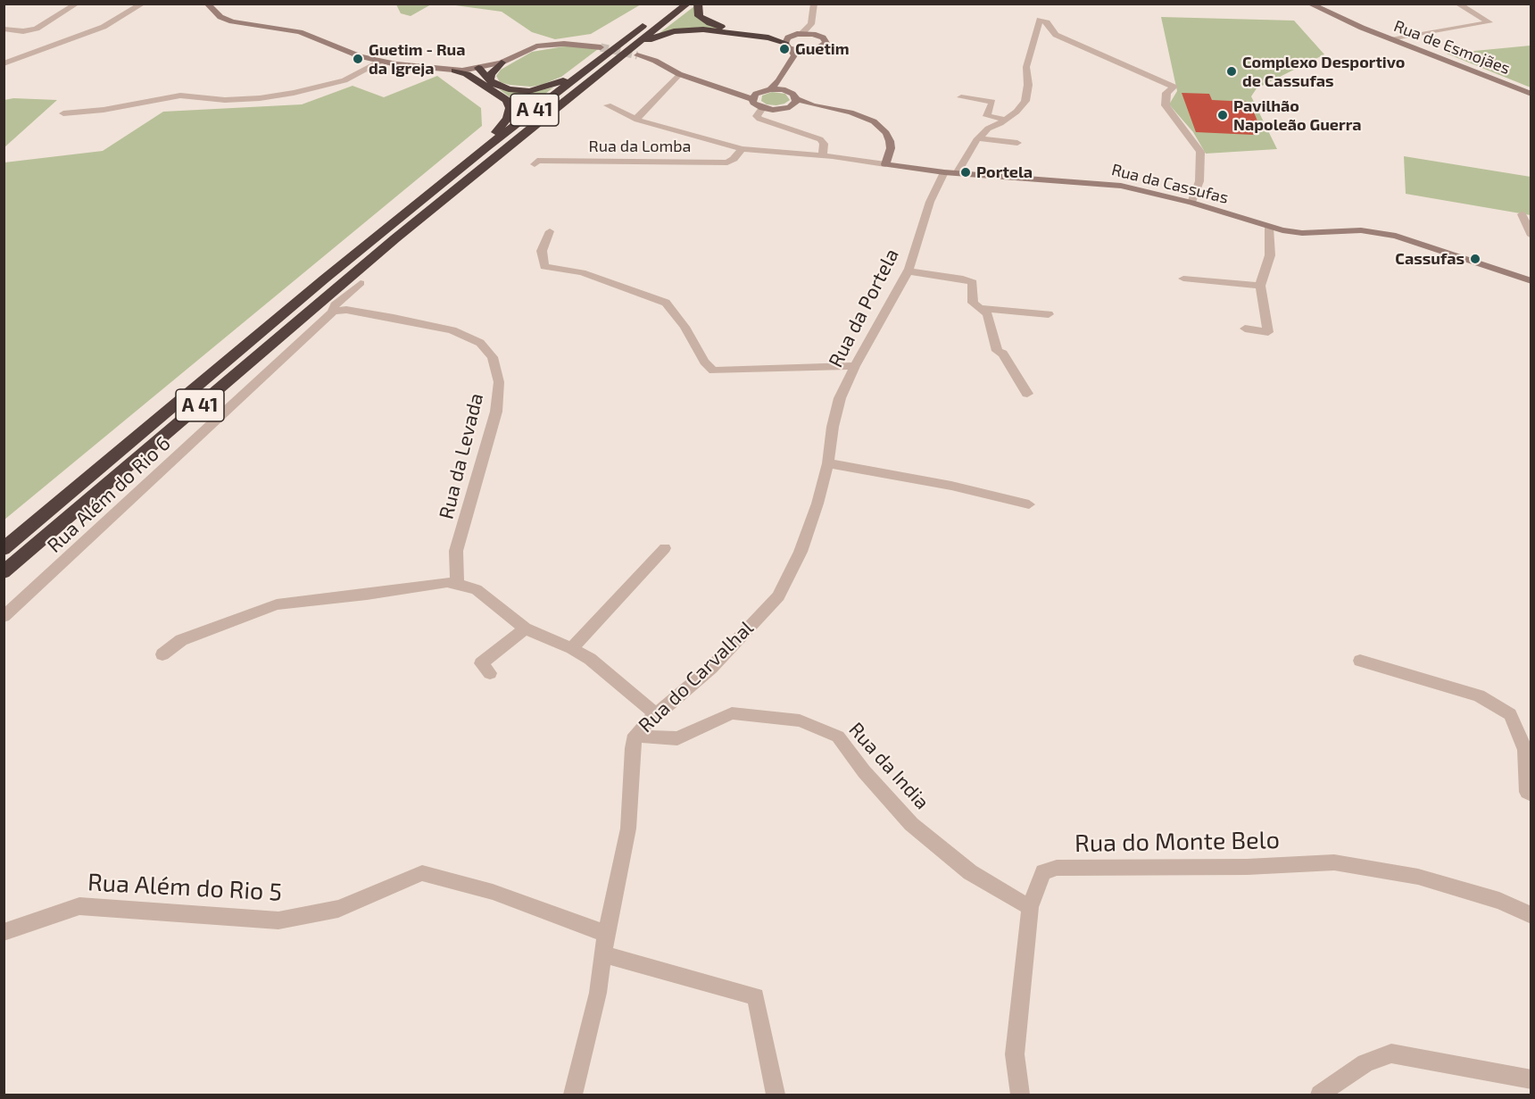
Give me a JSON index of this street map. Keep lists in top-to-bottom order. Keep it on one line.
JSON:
{"streets":{"highway":["A 41"],"main road":["Rua de Esmojães","Rua da Cassufas"],"street":["Rua da Lomba","Rua da Portela","Rua da Levada","Rua Além do Rio 6","Rua do Carvalhal","Rua da India","Rua do Monte Belo","Rua Além do Rio 5"]},"crossings":[["Rua da Lomba","Rua da Cassufas"],["Rua da Cassufas","Rua da Portela"],["Rua da Portela","Rua do Carvalhal"],["Rua da Levada","Rua Além do Rio 6"],["Rua do Carvalhal","Rua da India"],["Rua do Carvalhal","Rua Além do Rio 5"],["Rua da India","Rua do Monte Belo"]],"places":["Guetim","Guetim - Rua da Igreja","Complexo Desportivo de Cassufas","Pavilhão Napoleão Guerra","Portela","Cassufas"]}
